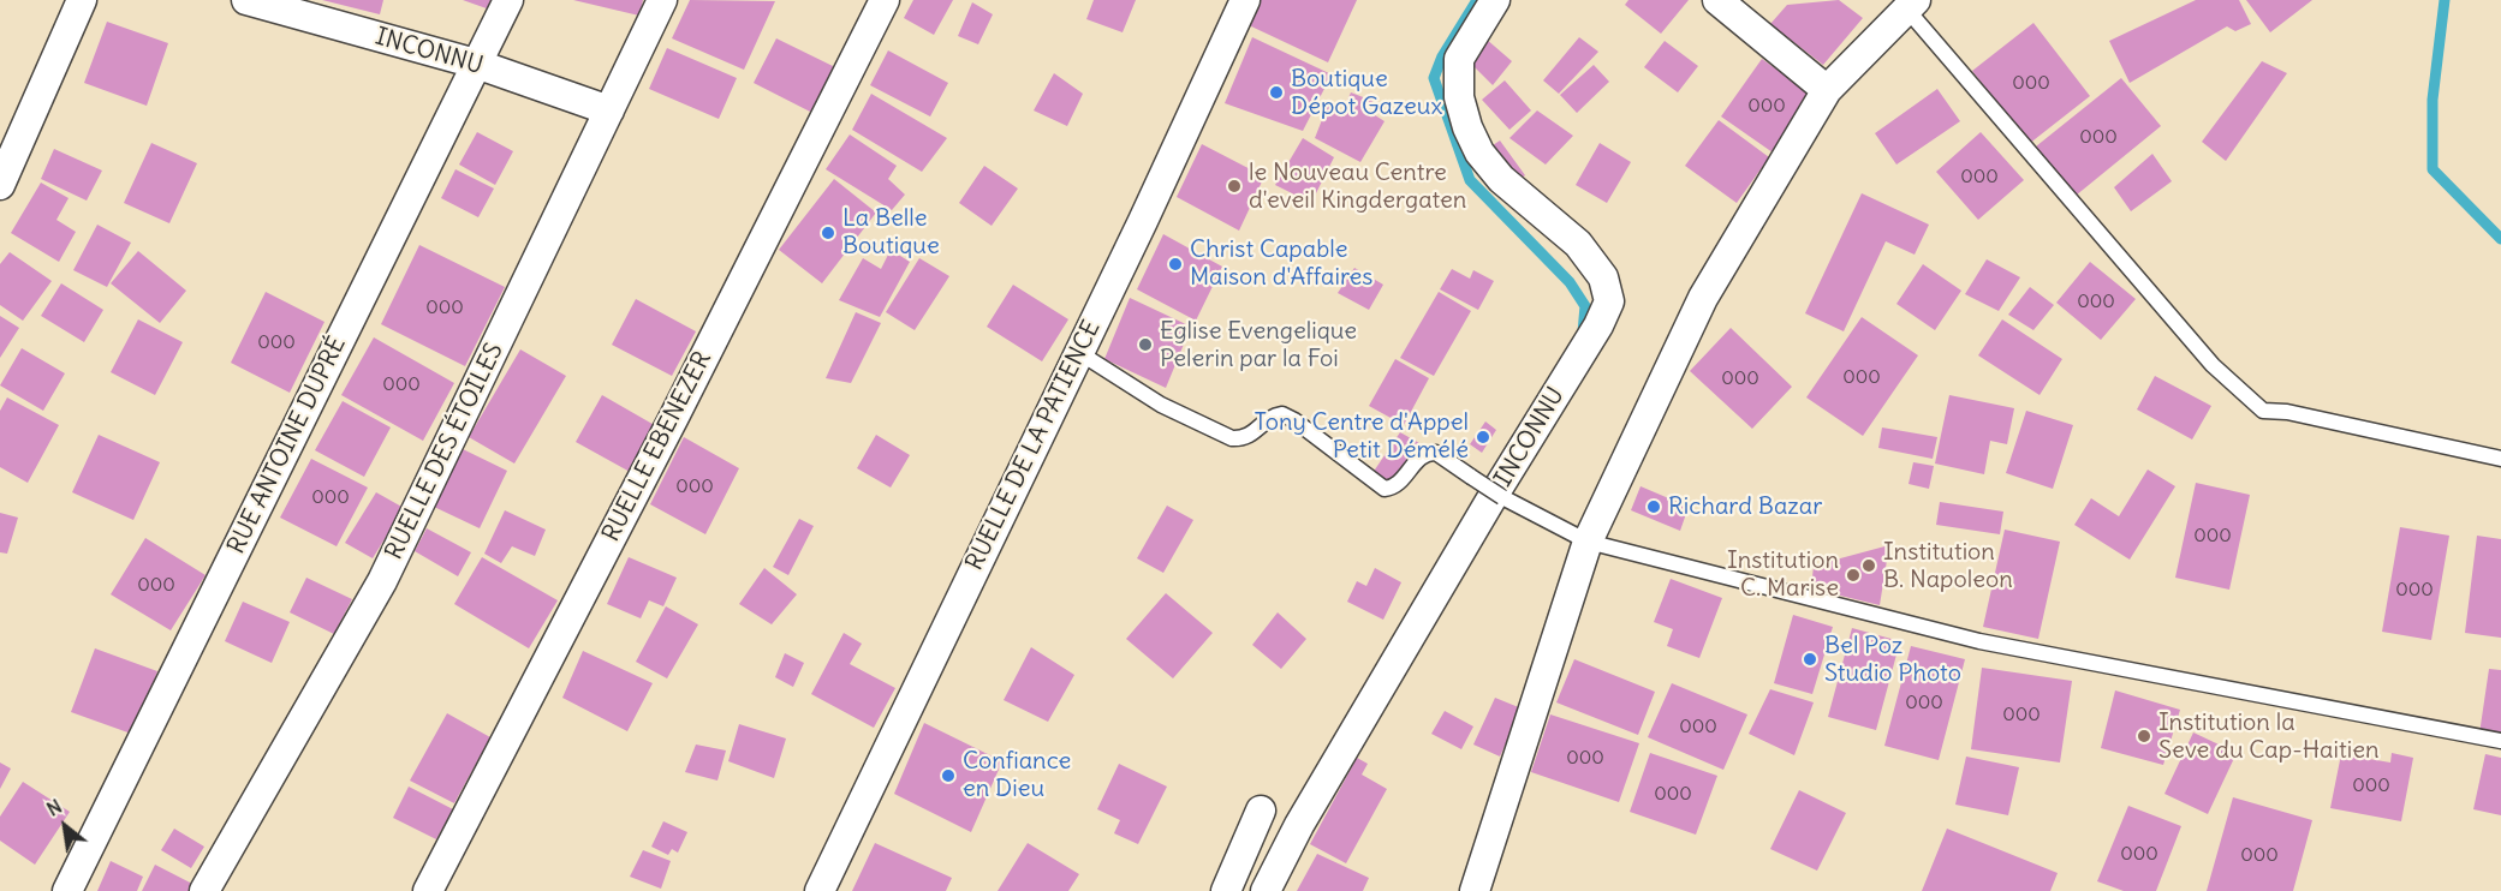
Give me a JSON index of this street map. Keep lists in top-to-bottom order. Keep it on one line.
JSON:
{"streets":{"street":["INCONNU","RUE ANTOINE DUPRÉ","RUELLE DE LA PATIENCE","RUELLE EBENEZER","RUELLE DES ÉTOILES"]},"crossings":[["INCONNU","RUE ANTOINE DUPRÉ"],["INCONNU","RUELLE DES ÉTOILES"]],"places":["Boutique Dépot Gazeux","le Nouveau Centre d'eveil Kingdergaten","La Belle Boutique","Christ Capable Maison d'Affaires","Eglise Evengelique Pelerin par la Foi","Tony Centre d'Appel Petit Démélé","Richard Bazar","Institution B. Napoleon","Institution C. Marise","Bel Poz Studio Photo","Institution la Seve du Cap-Haitien","Confiance en Dieu"],"house_numbers":["000","000","000","000","000","000","000","000","000","000","000","000","000","000","000","000","000","000","000","000","000","000","000"],"north":"top left"}
